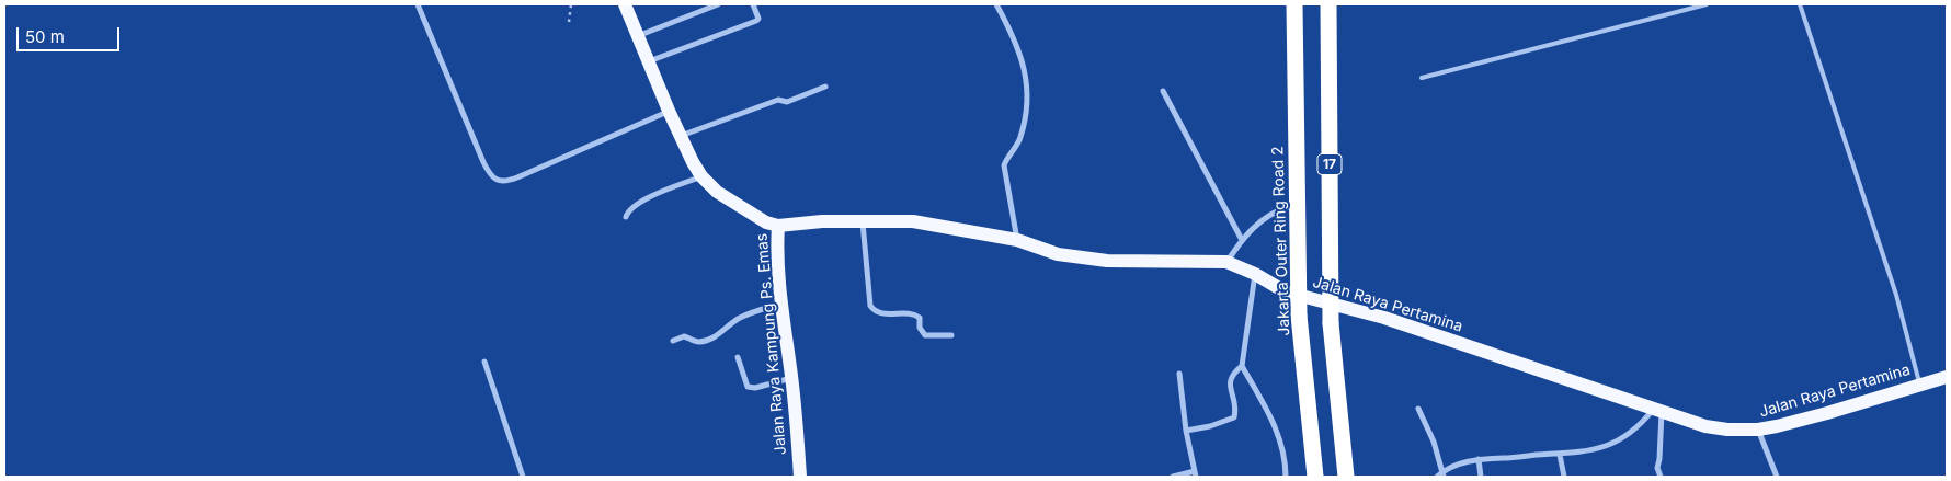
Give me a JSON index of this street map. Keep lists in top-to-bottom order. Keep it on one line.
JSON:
{"streets":{"highway":["17","Jakarta Outer Ring Road 2"],"main road":["Jalan Raya Pertamina","Jalan Raya Kampung Ps. Emas"]},"crossings":[["Jalan Raya Pertamina","Jalan Raya Kampung Ps. Emas"]],"scale_bar":"50 m"}
